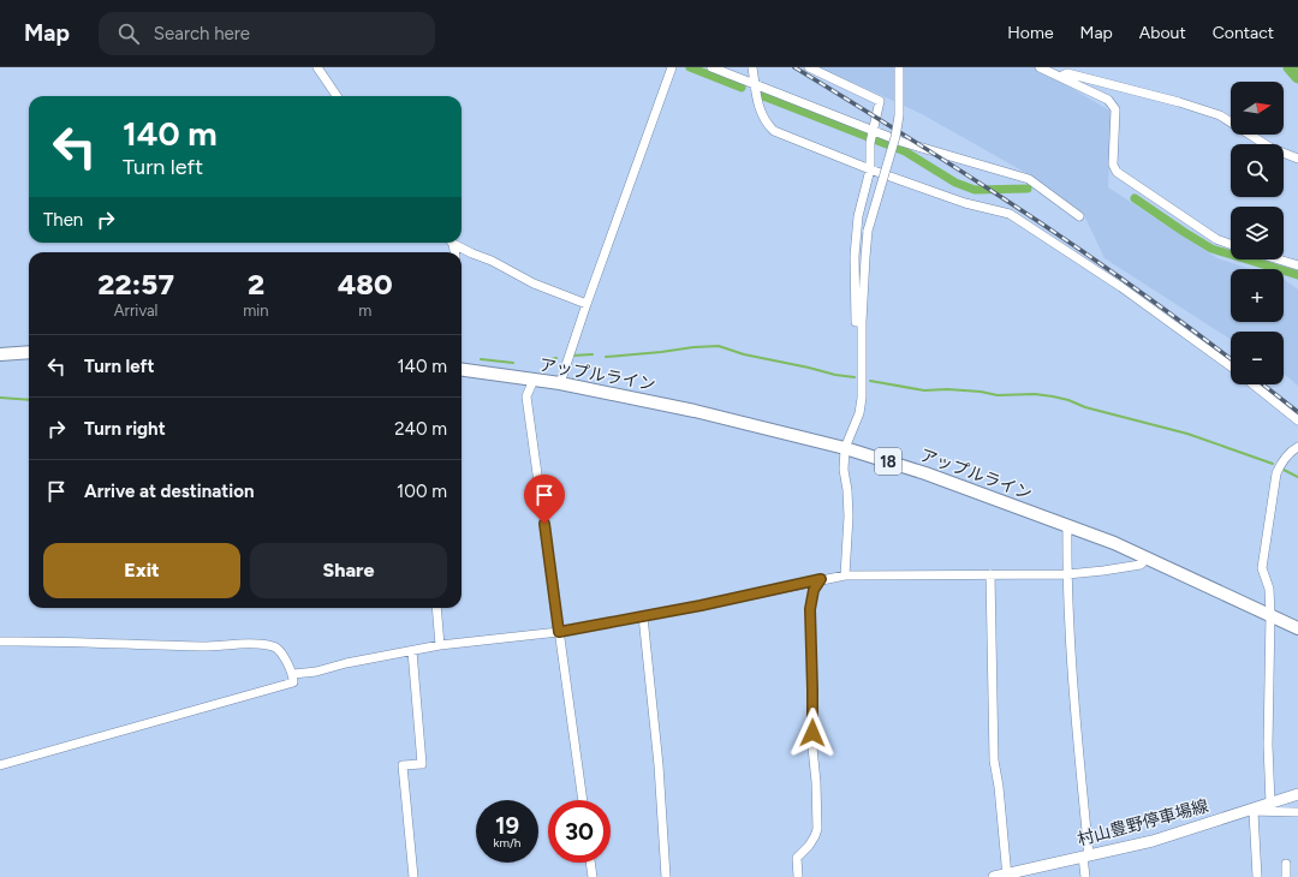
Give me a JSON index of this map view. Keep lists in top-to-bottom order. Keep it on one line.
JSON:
{"streets":{"highway":["アップルライン","18"],"main road":["村山豊野停車場線"]},"north":"right","page":{"header":"Map","search":"Search here","nav":["Home","Map","About","Contact"],"map_buttons":["+","−"],"turn":["140 m","Turn left"],"then":"Then","eta":["22:57","Arrival","2","min","480","m"],"list":[{"name":"Turn left","value":"140 m"},{"name":"Turn right","value":"240 m"},{"name":"Arrive at destination","value":"100 m"}],"buttons":["Exit","Share"],"speed":"19 km/h","limit":"30"}}
